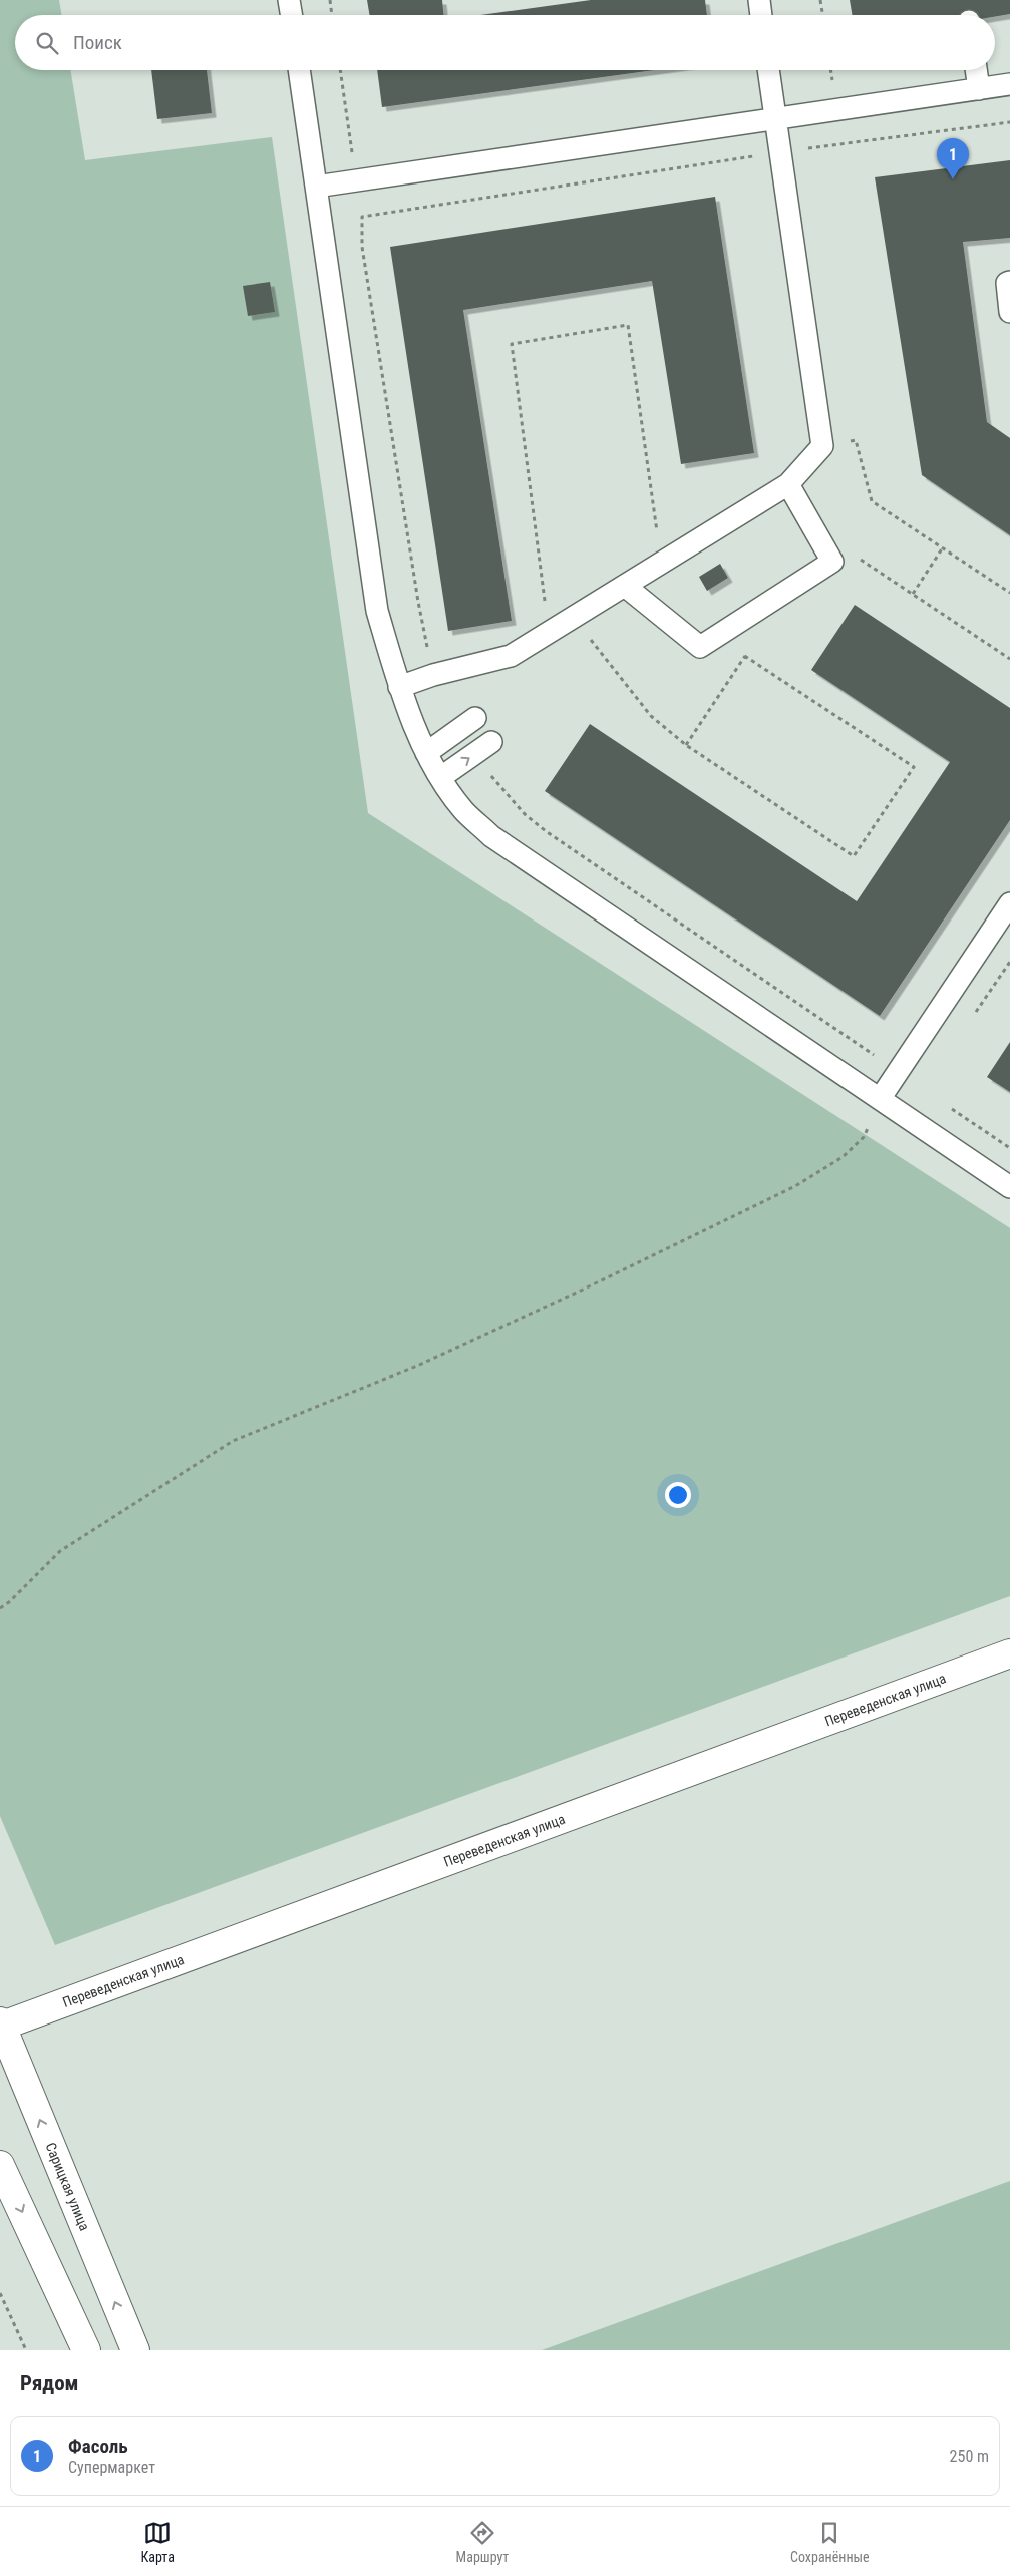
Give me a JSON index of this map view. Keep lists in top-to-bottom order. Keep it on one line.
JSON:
{"streets":{"street":["Переведенская улица","Сарицкая улица"]},"crossings":[["Переведенская улица","Сарицкая улица"]],"page":{"search":"Поиск","pins":"1","heading":"Рядом","list":[{"mark":"1","name":"Фасоль","note":"Супермаркет","value":"250 m"}],"nav":["Карта","Маршрут","Сохранённые"]}}
